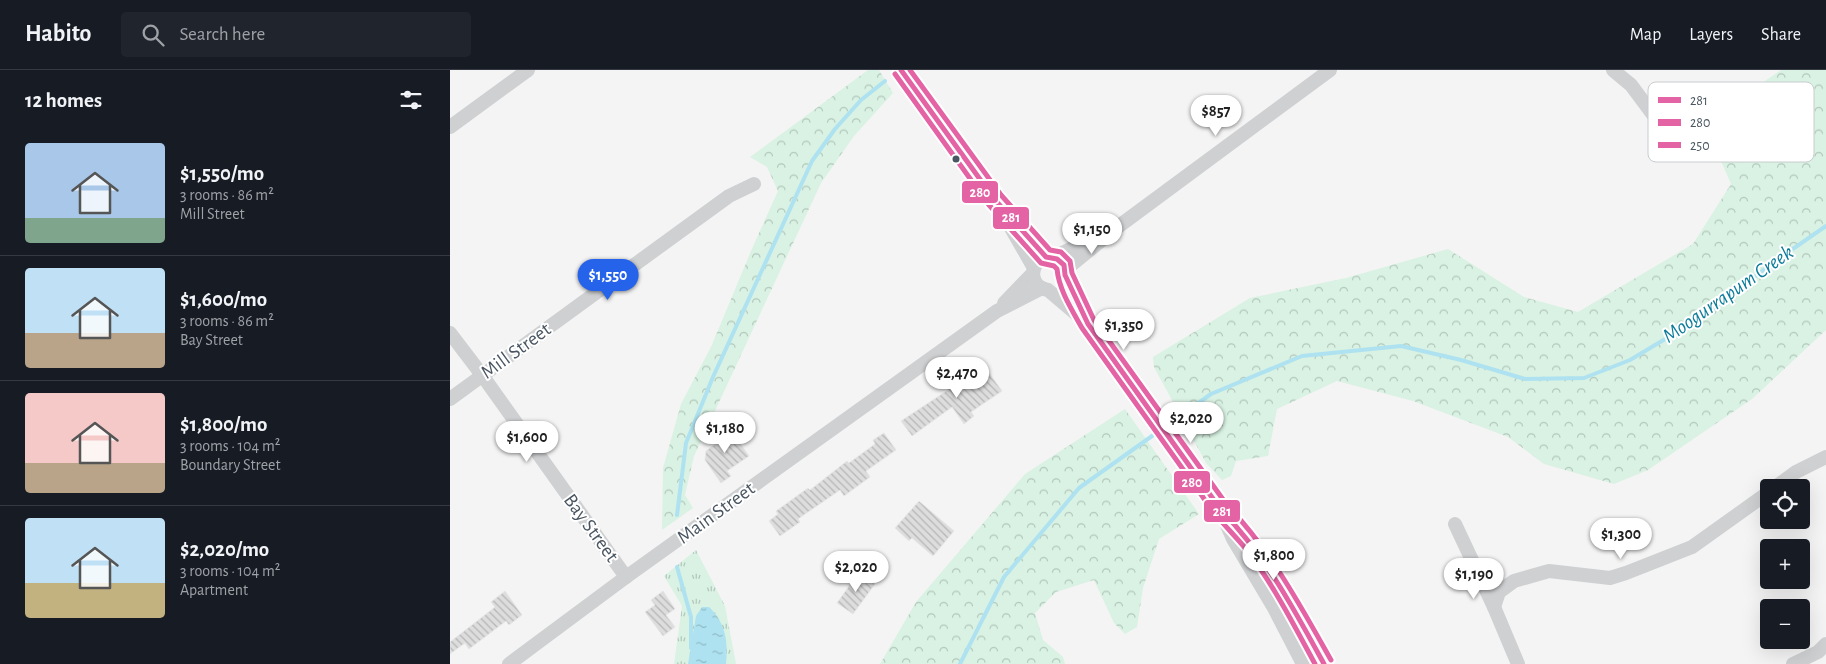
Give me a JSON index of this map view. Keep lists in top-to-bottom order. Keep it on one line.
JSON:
{"streets":{"street":["Mill Street","Main Street","Bay Street"]},"crossings":[["Mill Street","Bay Street"],["Main Street","Bay Street"]],"water":["Moogurrapum Creek"],"lines":["transit line 281","transit line 250","transit line 280"],"legend":["281","280","250"],"page":{"header":"Habito","search":"Search here","nav":["Map","Layers","Share"],"heading":"12 homes","price":["$857","$1,150","$1,550","$1,350","$2,470","$2,020","$1,180","$1,600","$1,300","$1,800","$2,020","$1,190"],"list":[{"name":"$1,550/mo","note":"3 rooms · 86 m² · Mill Street"},{"name":"$1,600/mo","note":"3 rooms · 86 m² · Bay Street"},{"name":"$1,800/mo","note":"3 rooms · 104 m² · Boundary Street"},{"name":"$2,020/mo","note":"3 rooms · 104 m² · Apartment"}],"map_buttons":["+","−"]}}
